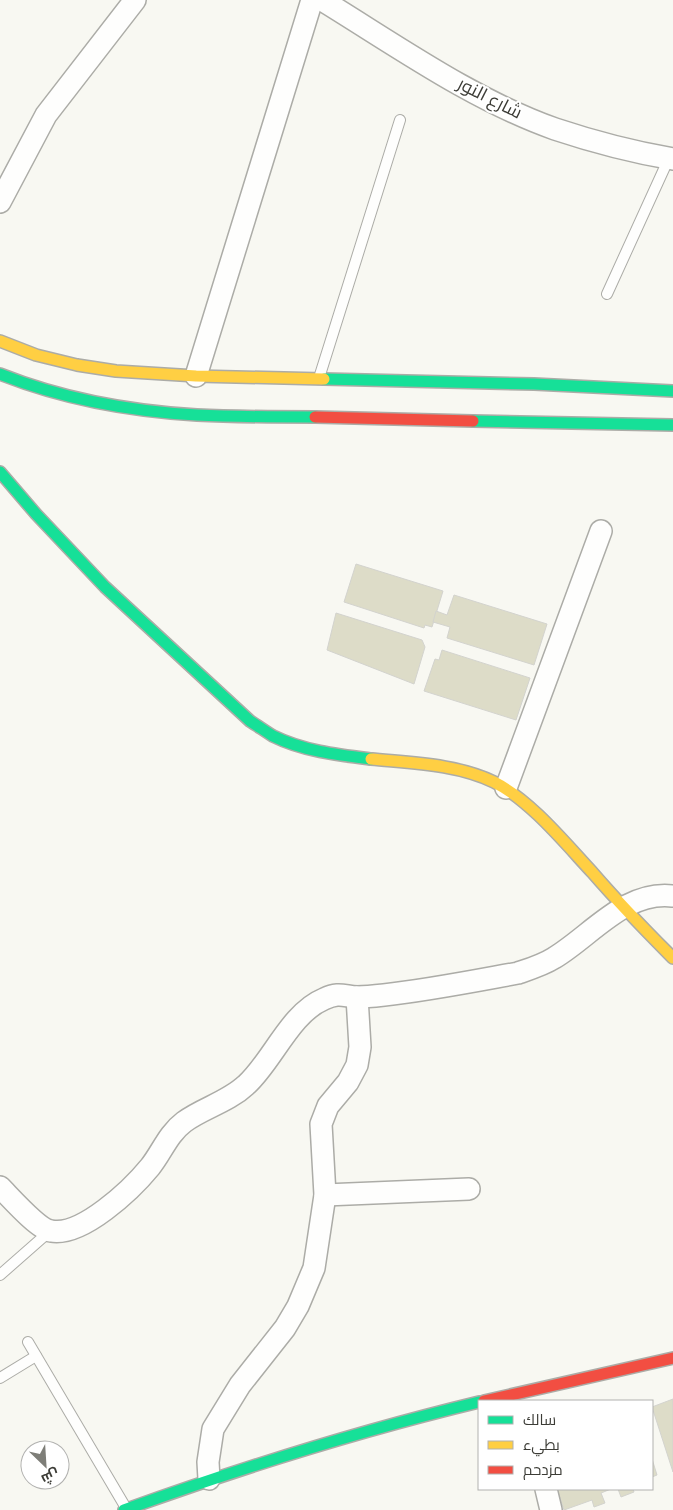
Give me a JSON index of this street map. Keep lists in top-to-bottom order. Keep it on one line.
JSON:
{"streets":{"street":["شارع النور"]},"legend":["سالك","بطيء","مزدحم"],"north":"bottom right"}
